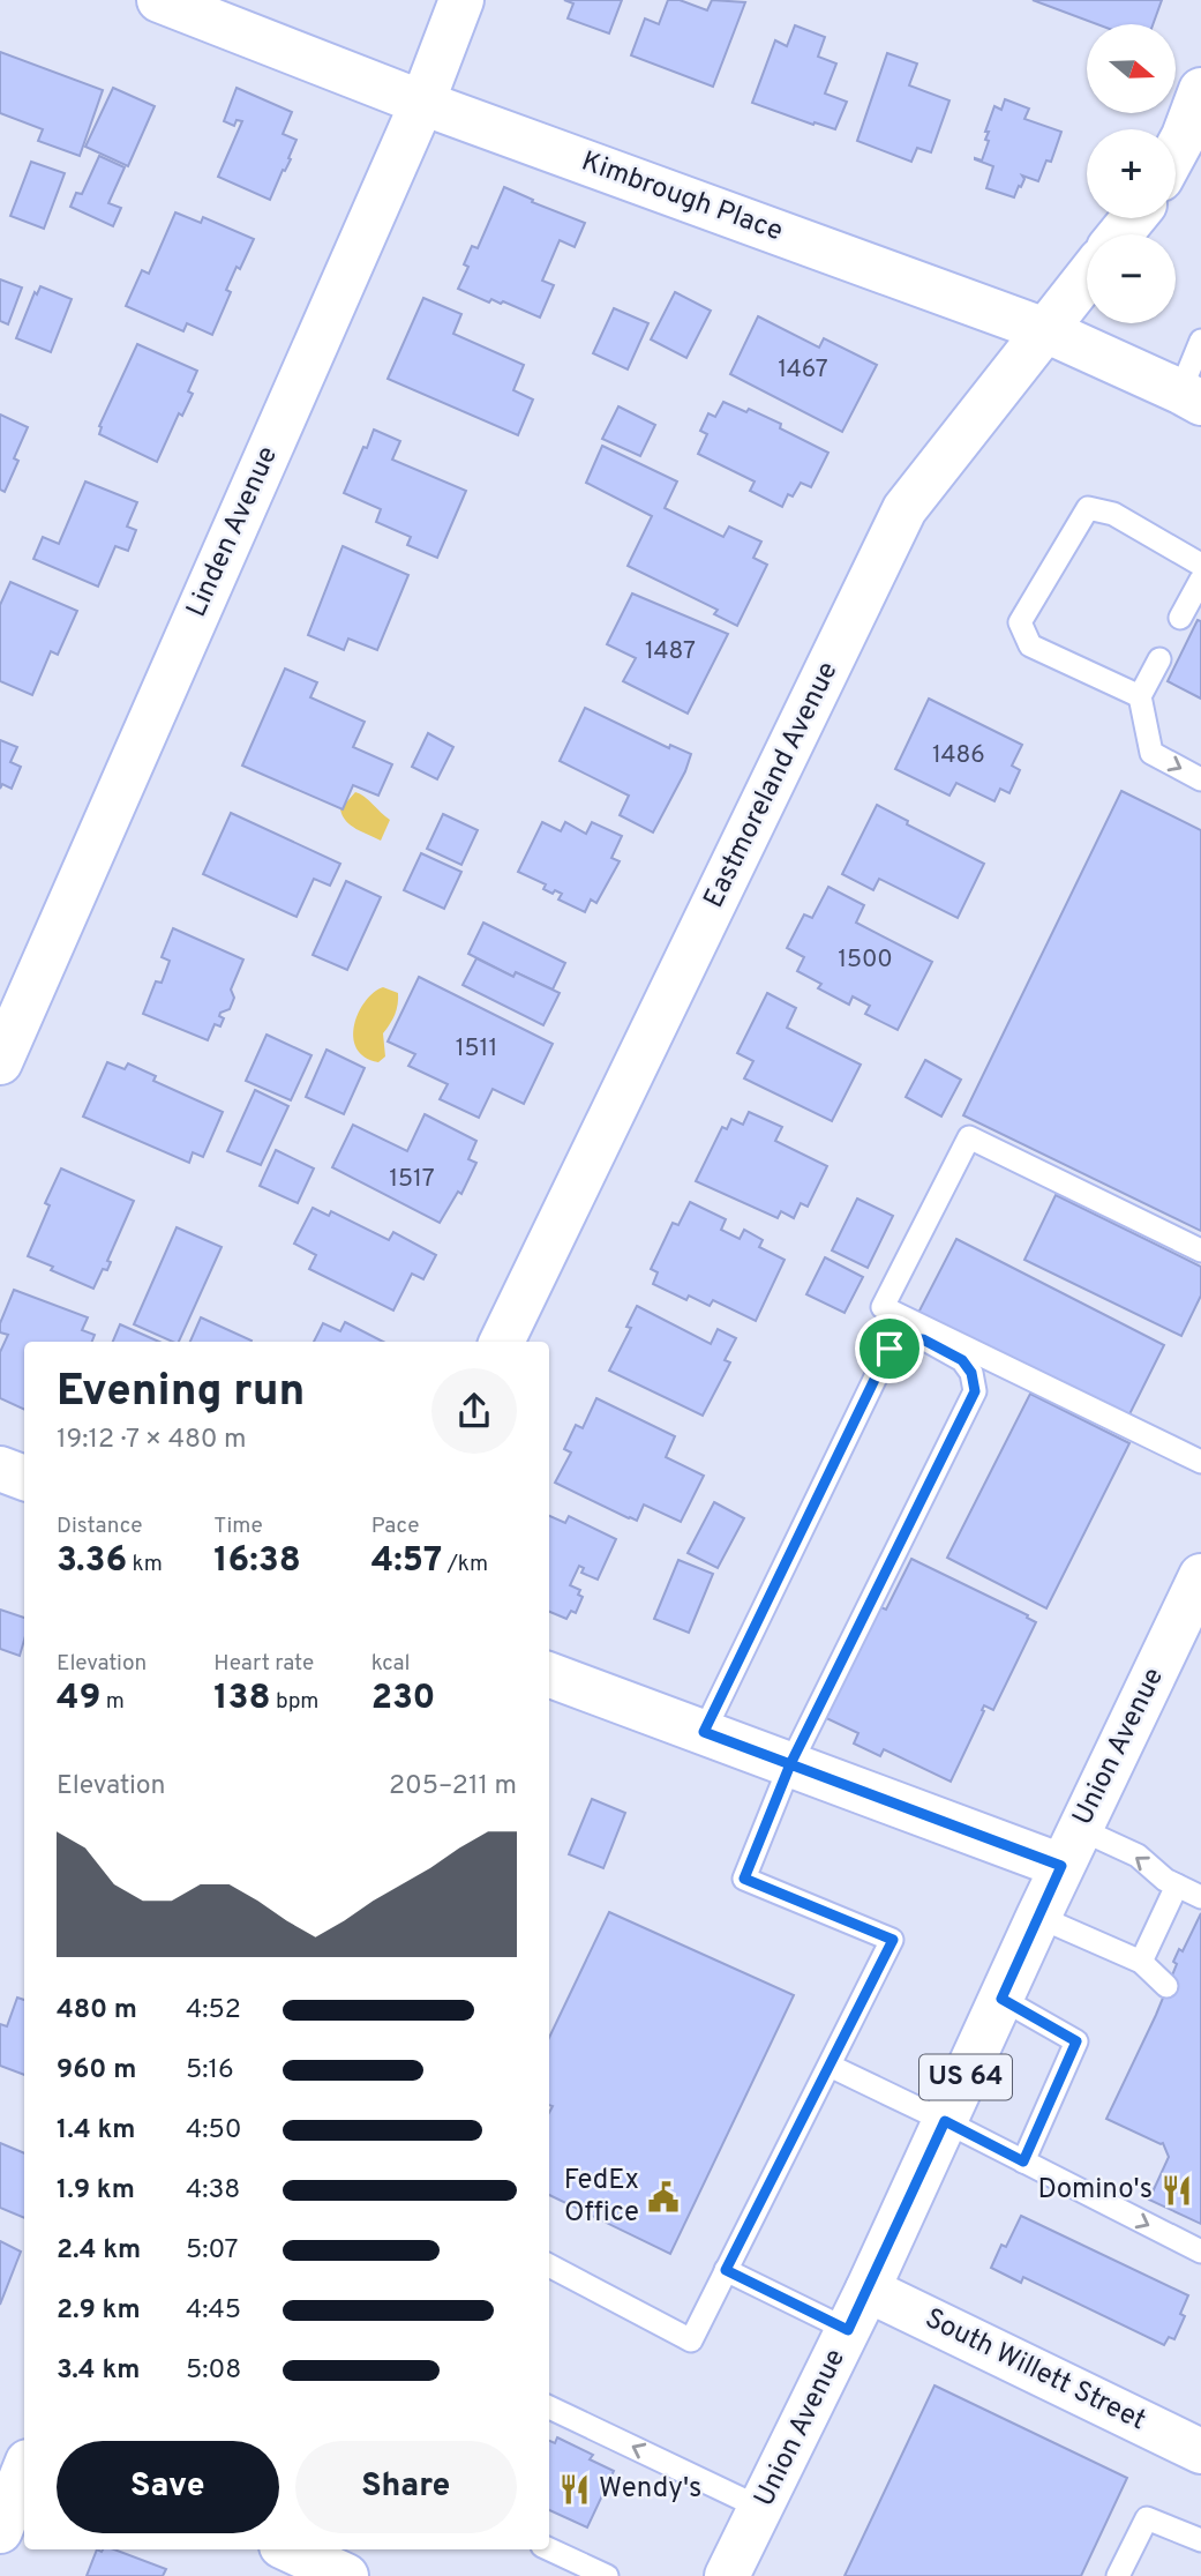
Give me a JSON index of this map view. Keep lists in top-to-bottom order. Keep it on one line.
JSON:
{"streets":{"street":["Kimbrough Place","Linden Avenue","Eastmoreland Avenue","Union Avenue","US 64","South Willett Street"]},"crossings":[["Kimbrough Place","Linden Avenue"],["Kimbrough Place","Eastmoreland Avenue"],["Union Avenue","South Willett Street"]],"places":{"restaurant":["Domino's","Wendy's"],"public building":["FedEx Office"]},"house_numbers":["1467","1487","1486","1500","1511","1517"],"north":"right","page":{"map_buttons":["+","−"],"heading":["Evening run","19:12 · 7 × 480 m"],"stats":[["Distance","3.36 km"],["Time","16:38"],["Pace","4:57 /km"],["Elevation","49 m"],["Heart rate","138 bpm"],["kcal","230"]],"chart":["Elevation","205–211 m"],"list":[{"name":"480 m","note":"4:52"},{"name":"960 m","note":"5:16"},{"name":"1.4 km","note":"4:50"},{"name":"1.9 km","note":"4:38"},{"name":"2.4 km","note":"5:07"},{"name":"2.9 km","note":"4:45"},{"name":"3.4 km","note":"5:08"}],"buttons":["Save","Share"]}}
